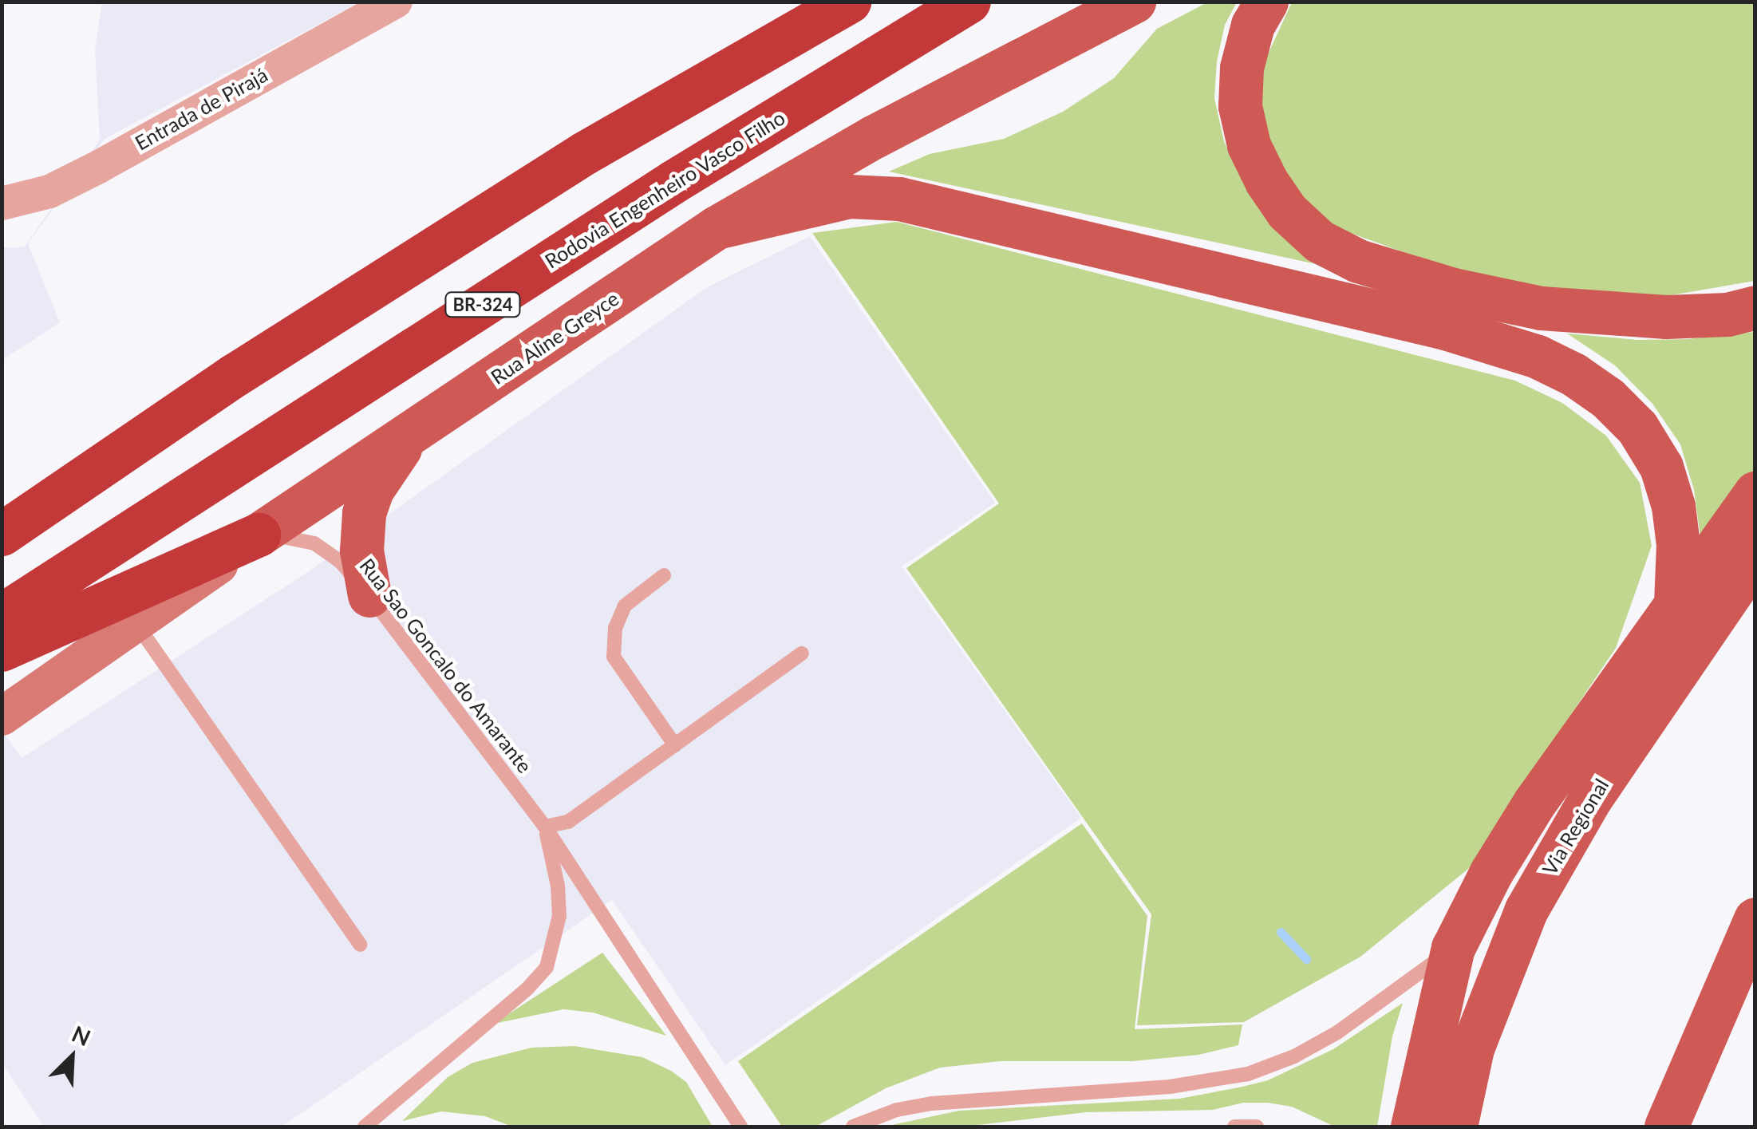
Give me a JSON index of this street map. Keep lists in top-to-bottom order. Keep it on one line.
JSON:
{"streets":{"highway":["Rodovia Engenheiro Vasco Filho","BR-324"],"main road":["Rua Aline Greyce","Via Regional"],"street":["Entrada de Pirajá"],"lane":["Rua Sao Goncalo do Amarante"]},"crossings":[["Rua Aline Greyce","Rua Sao Goncalo do Amarante"]],"north":"top right"}
